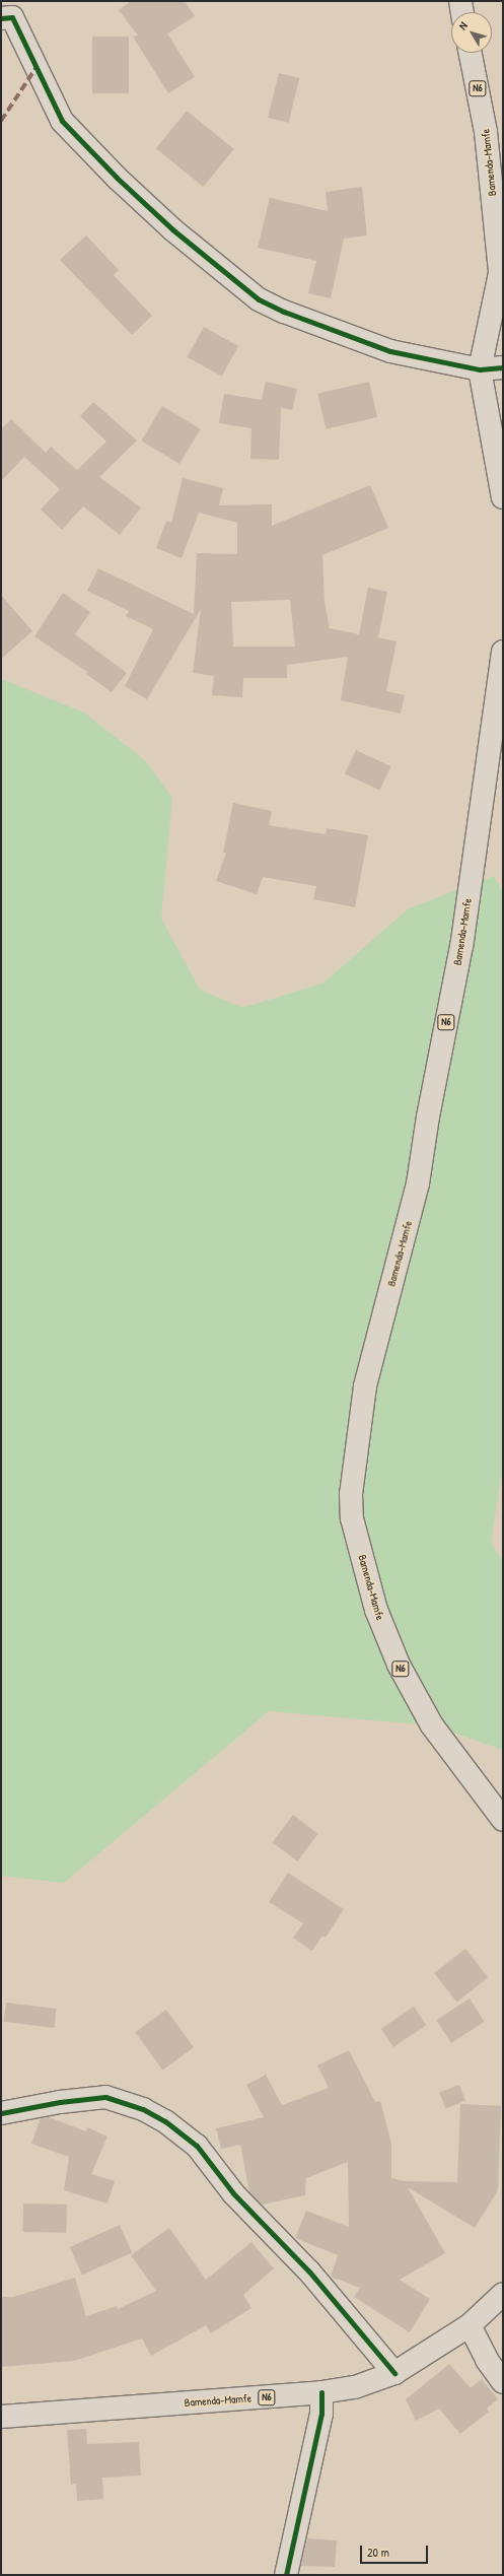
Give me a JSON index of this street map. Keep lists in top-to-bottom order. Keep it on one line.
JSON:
{"streets":{"main road":["N6","Bamenda-Mamfe"]},"scale_bar":"20 m","north":"top left"}
